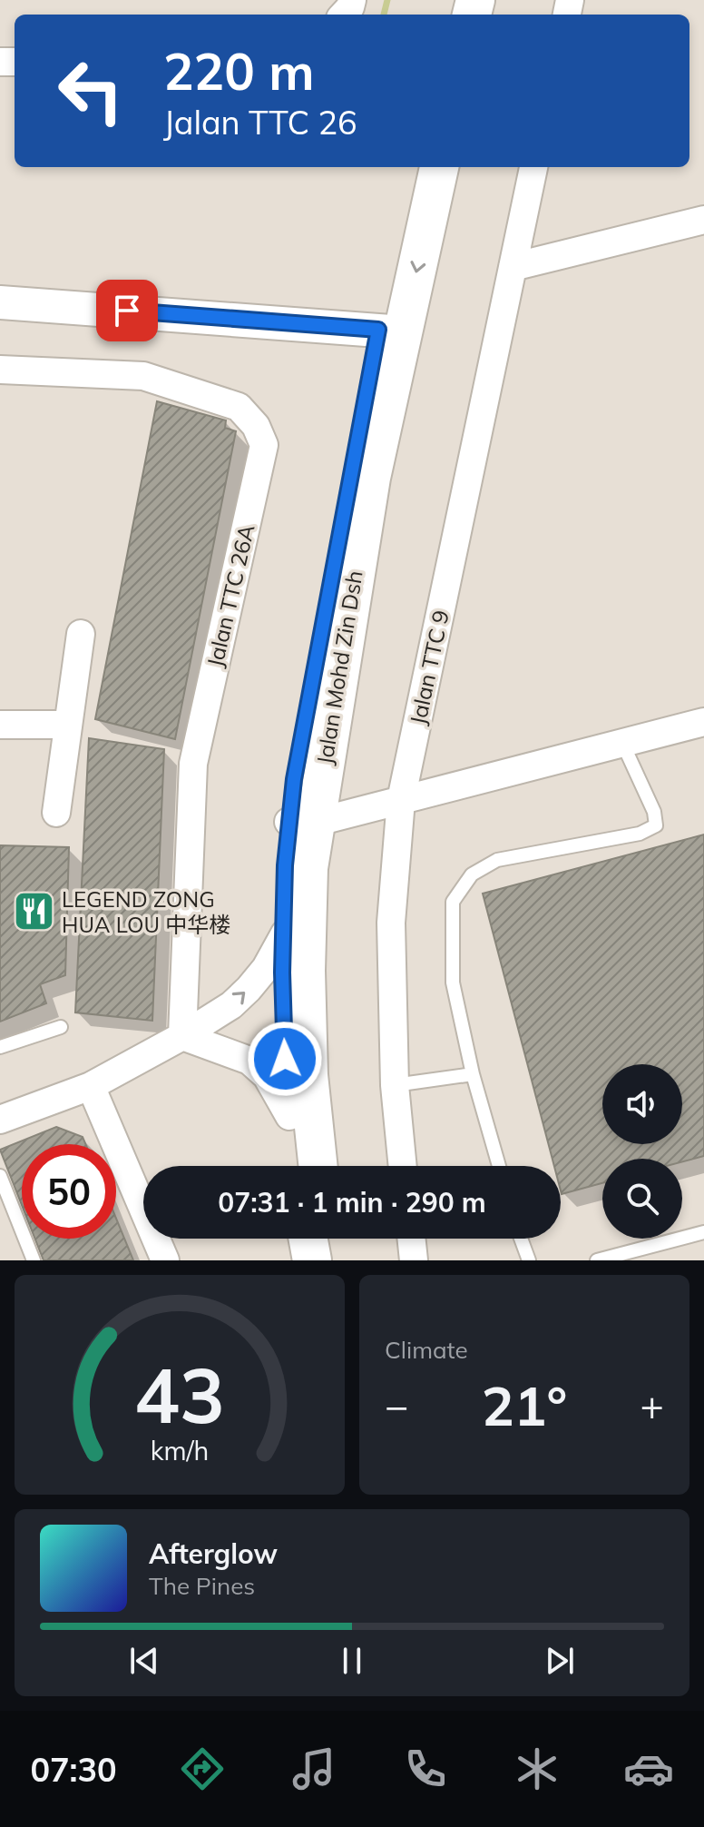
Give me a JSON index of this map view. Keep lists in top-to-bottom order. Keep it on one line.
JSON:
{"streets":{"main road":["Jalan Mohd Zin Dsh"],"street":["Jalan TTC 26A","Jalan TTC 9"]},"places":{"restaurant":["LEGEND ZONG HUA LOU 中华楼"]},"page":{"turn":["220 m","Jalan TTC 26"],"limit":"50","trip":"07:31 · 1 min · 290 m","tile":"Climate","heat":["−","21°","+"],"song":["Afterglow","The Pines"],"tabs":"07:30","gauge":["43","km/h"]}}
